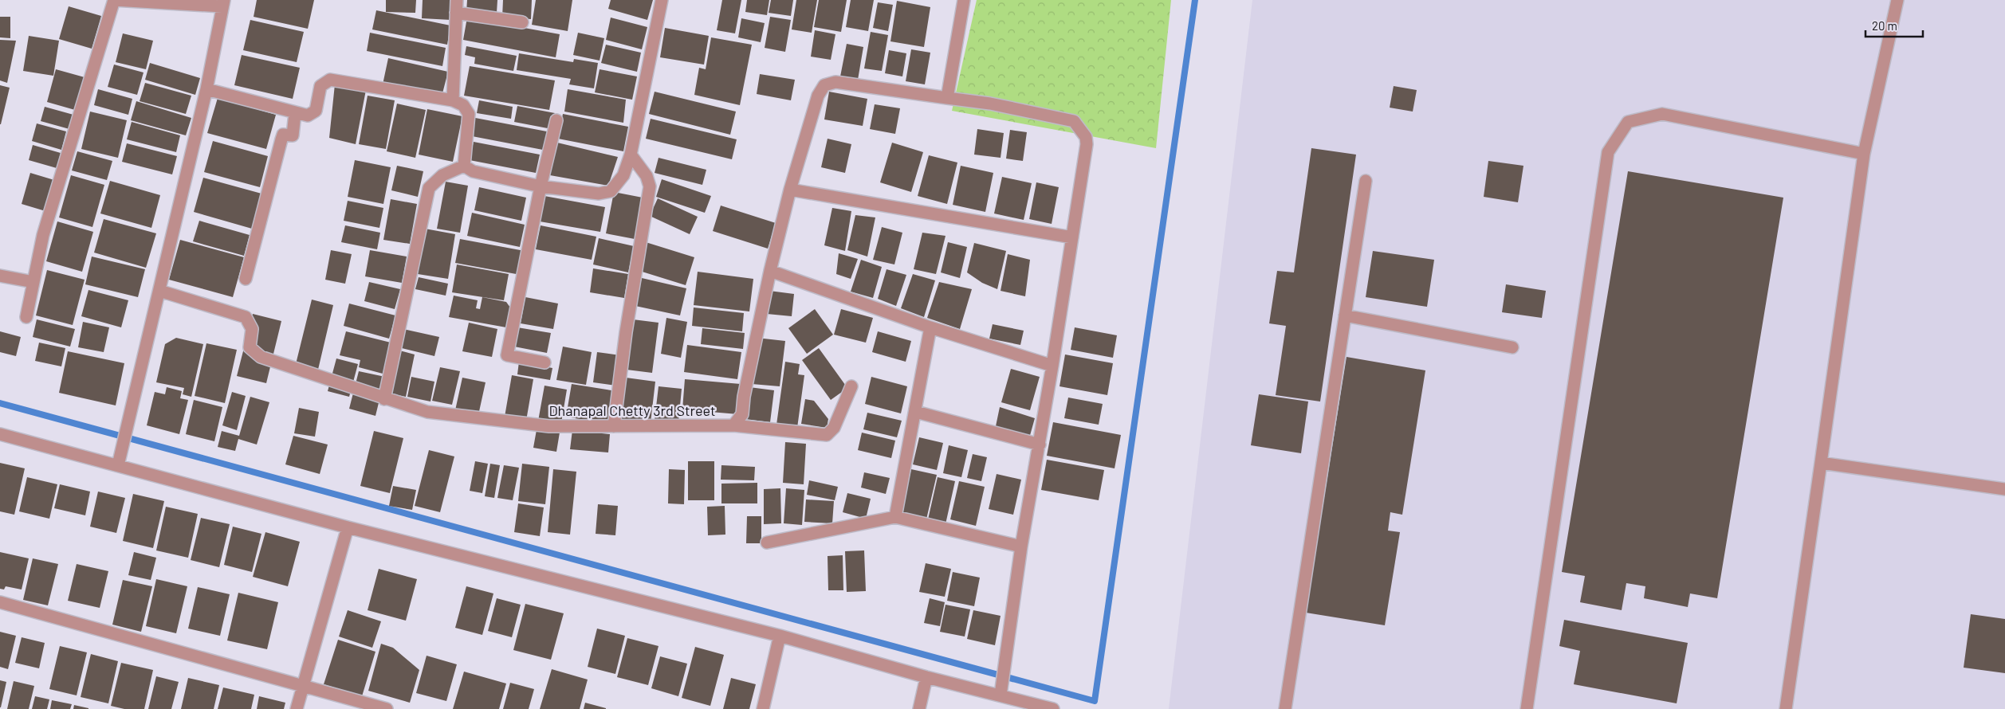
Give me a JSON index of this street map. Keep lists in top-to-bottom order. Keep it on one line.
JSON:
{"streets":{"street":["Dhanapal Chetty 3rd Street"]},"scale_bar":"20 m"}
